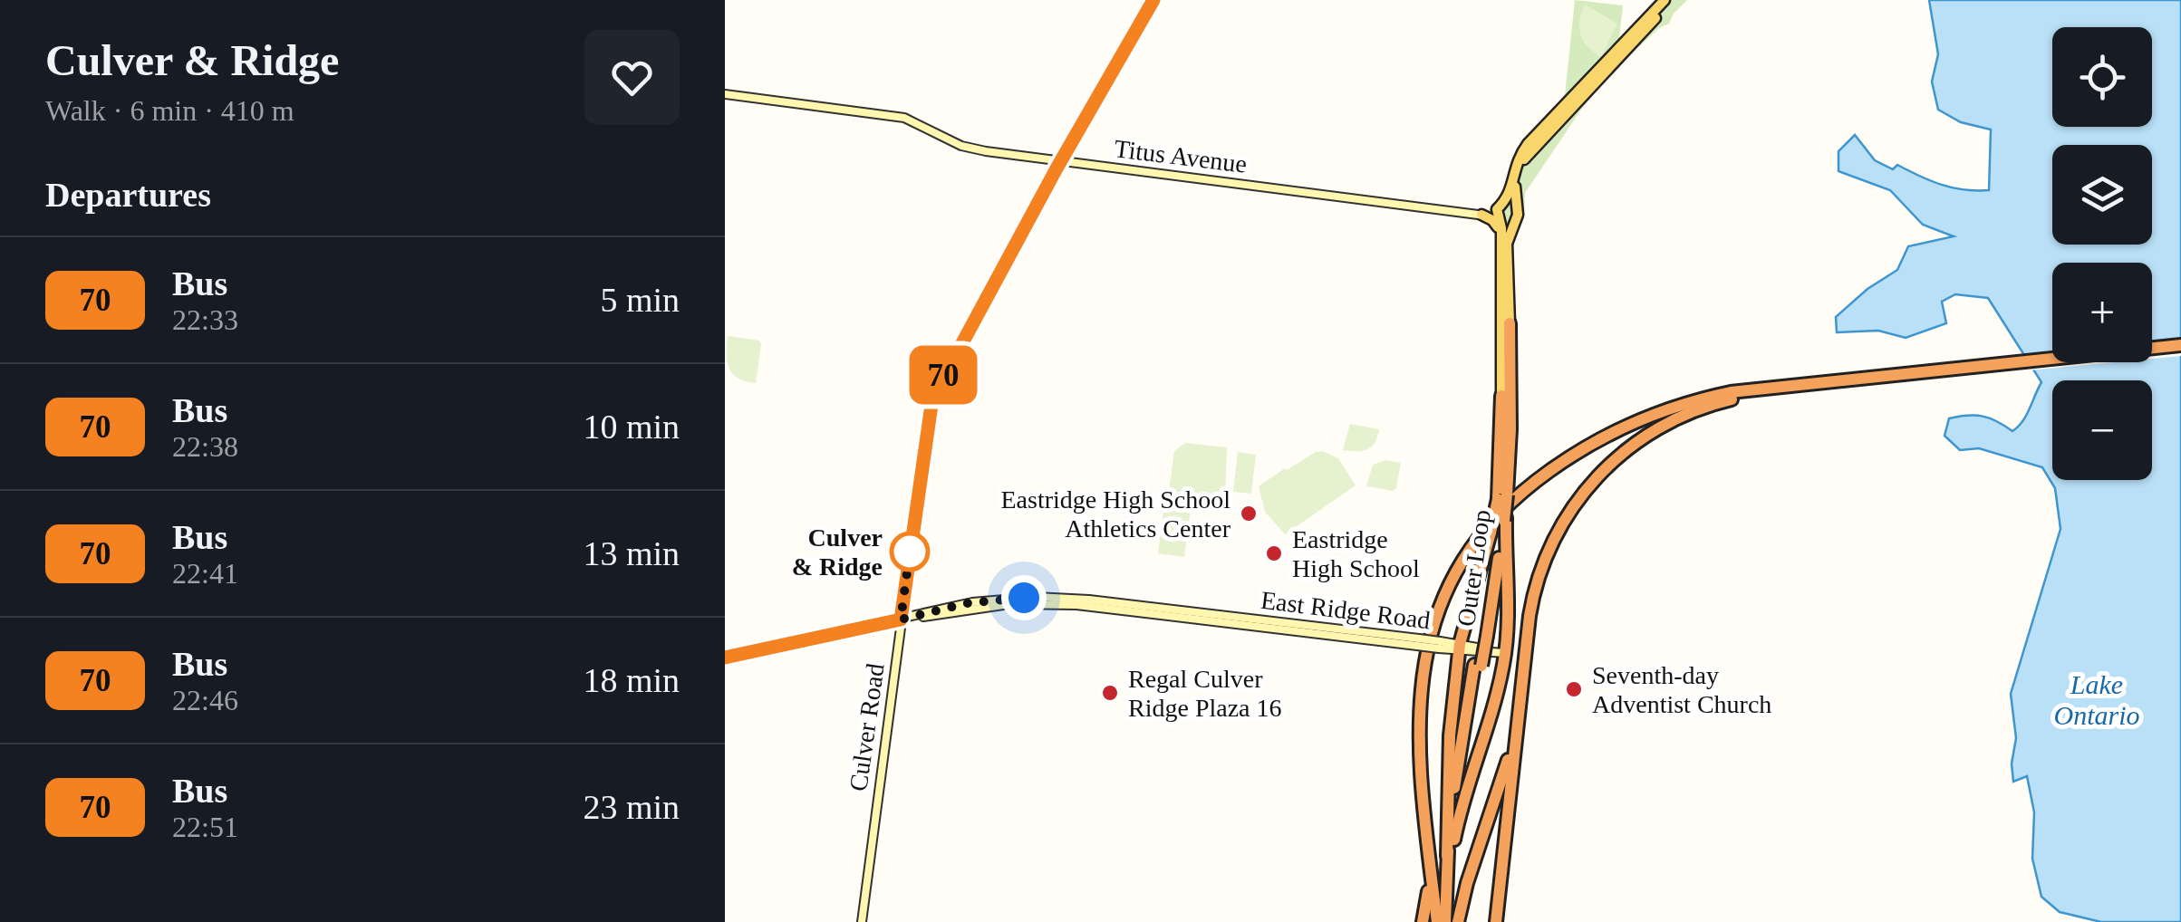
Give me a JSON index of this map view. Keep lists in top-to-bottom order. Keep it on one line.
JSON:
{"streets":{"highway":["Outer Loop"],"main road":["Titus Avenue","East Ridge Road","Culver Road"]},"crossings":[["Titus Avenue","Outer Loop"],["Titus Avenue","Culver Road"],["East Ridge Road","Culver Road"]],"water":["Lake Ontario"],"places":["Eastridge High School Athletics Center","Culver & Ridge","Eastridge High School","Seventh-day Adventist Church","Regal Culver Ridge Plaza 16"],"lines":["bus line 70"],"page":{"heading":[["Culver & Ridge","Walk · 6 min · 410 m"],"Departures"],"on_map":"70","map_buttons":["+","−"],"list":[{"mark":"70","name":"Bus","note":"22:33","value":"5 min"},{"mark":"70","name":"Bus","note":"22:38","value":"10 min"},{"mark":"70","name":"Bus","note":"22:41","value":"13 min"},{"mark":"70","name":"Bus","note":"22:46","value":"18 min"},{"mark":"70","name":"Bus","note":"22:51","value":"23 min"}]}}
